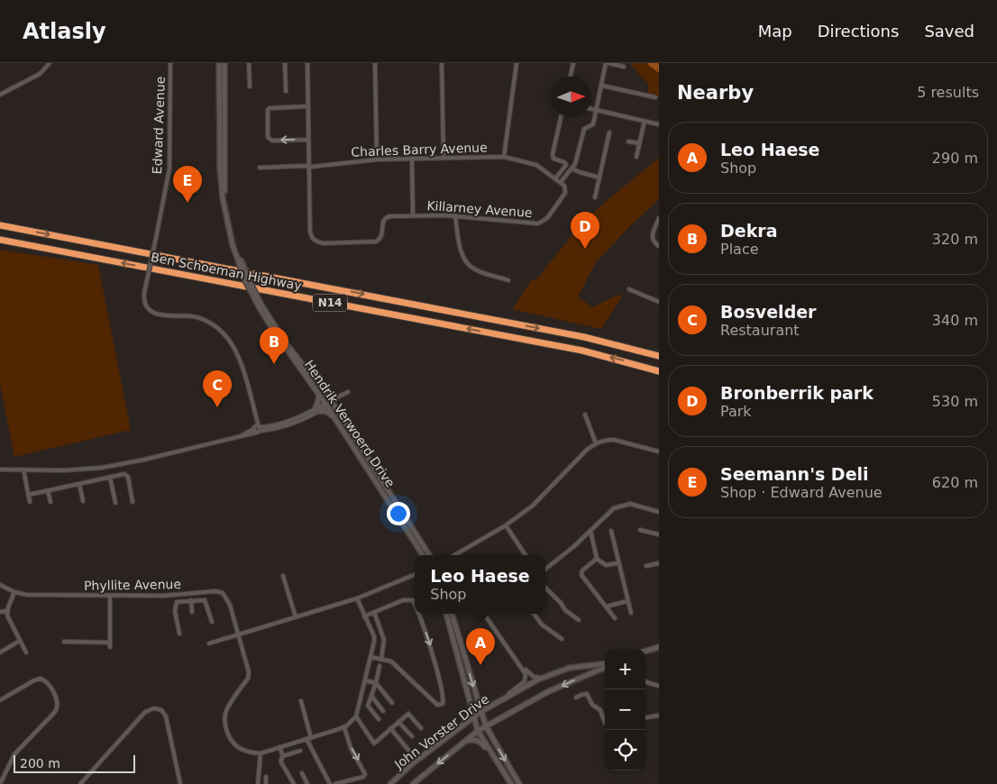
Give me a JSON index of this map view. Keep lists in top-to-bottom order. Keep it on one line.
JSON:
{"streets":{"highway":["Ben Schoeman Highway","N14"],"main road":["Hendrik Verwoerd Drive","John Vorster Drive"],"street":["Edward Avenue","Charles Barry Avenue","Killarney Avenue","Phyllite Avenue"]},"crossings":[["Charles Barry Avenue","Killarney Avenue"]],"scale_bar":"200 m","north":"right","page":{"header":"Atlasly","nav":["Map","Directions","Saved"],"heading":["Nearby","5 results"],"list":[{"mark":"A","name":"Leo Haese","note":"Shop","value":"290 m"},{"mark":"B","name":"Dekra","note":"Place","value":"320 m"},{"mark":"C","name":"Bosvelder","note":"Restaurant","value":"340 m"},{"mark":"D","name":"Bronberrik park","note":"Park","value":"530 m"},{"mark":"E","name":"Seemann's Deli","note":"Shop · Edward Avenue","value":"620 m"}],"pins":["E","D","B","C","A"],"popup":["Leo Haese","Shop"],"map_buttons":["+","−"],"scale":"200 m"}}
